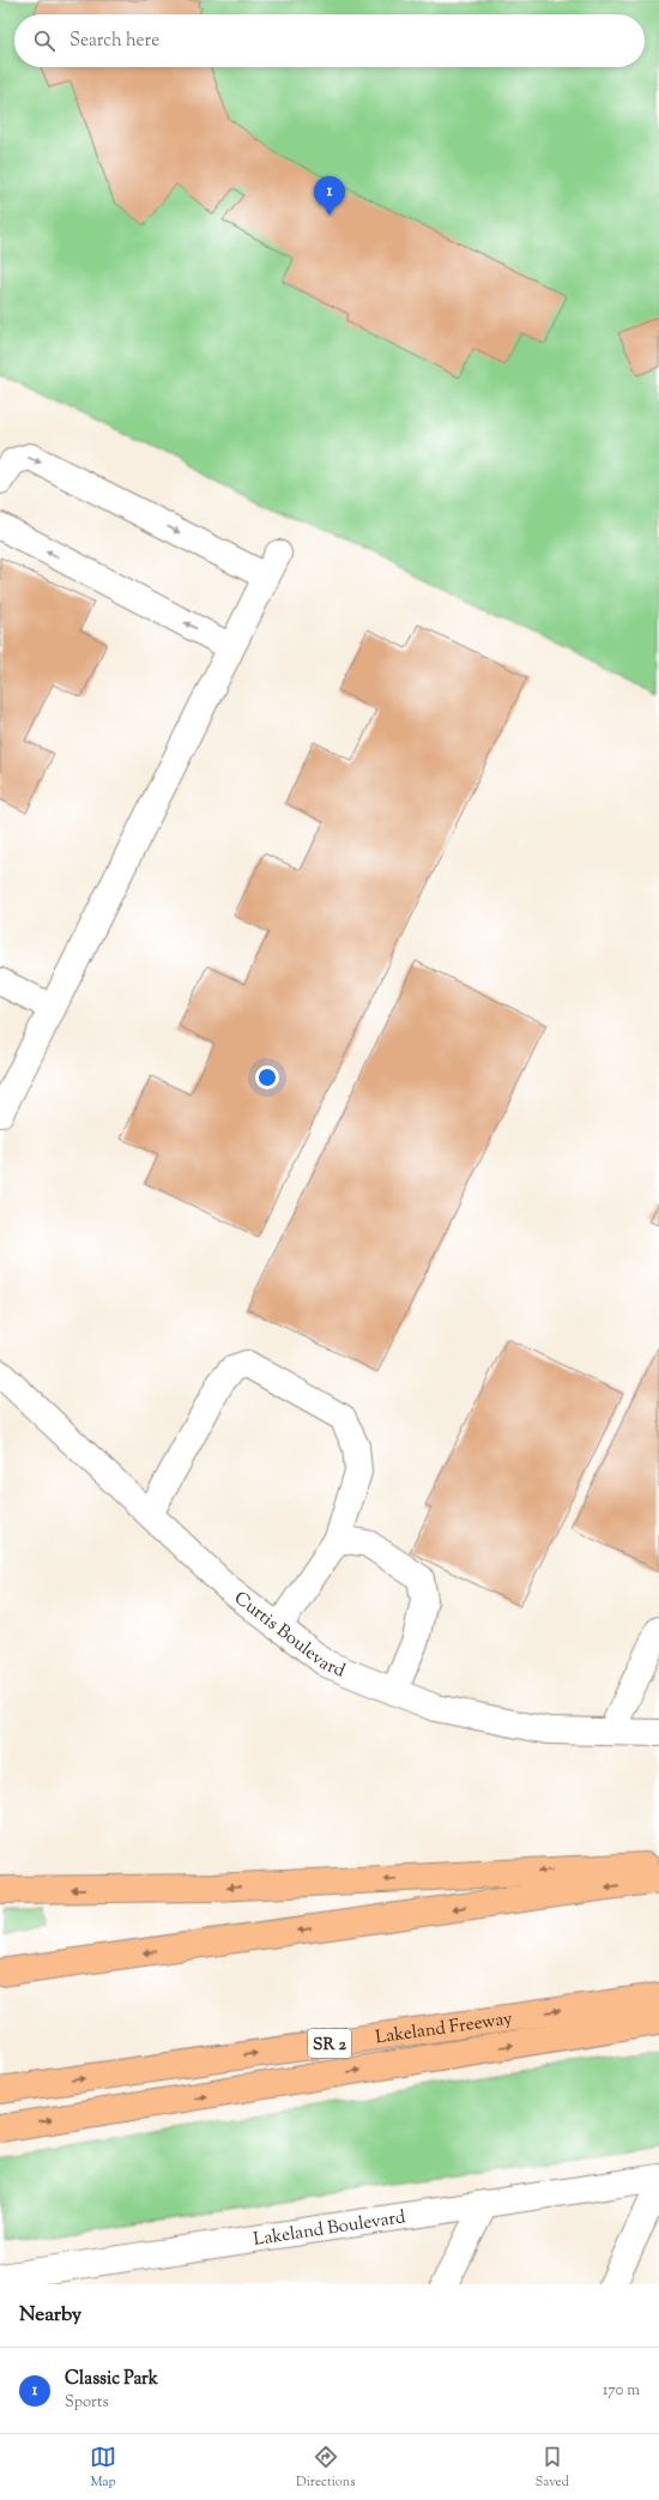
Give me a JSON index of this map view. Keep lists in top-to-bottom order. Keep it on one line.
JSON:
{"streets":{"highway":["Lakeland Freeway","SR 2"],"street":["Curtis Boulevard","Lakeland Boulevard"]},"page":{"search":"Search here","pins":"1","heading":"Nearby","list":[{"mark":"1","name":"Classic Park","note":"Sports","value":"170 m"}],"nav":["Map","Directions","Saved"]}}
